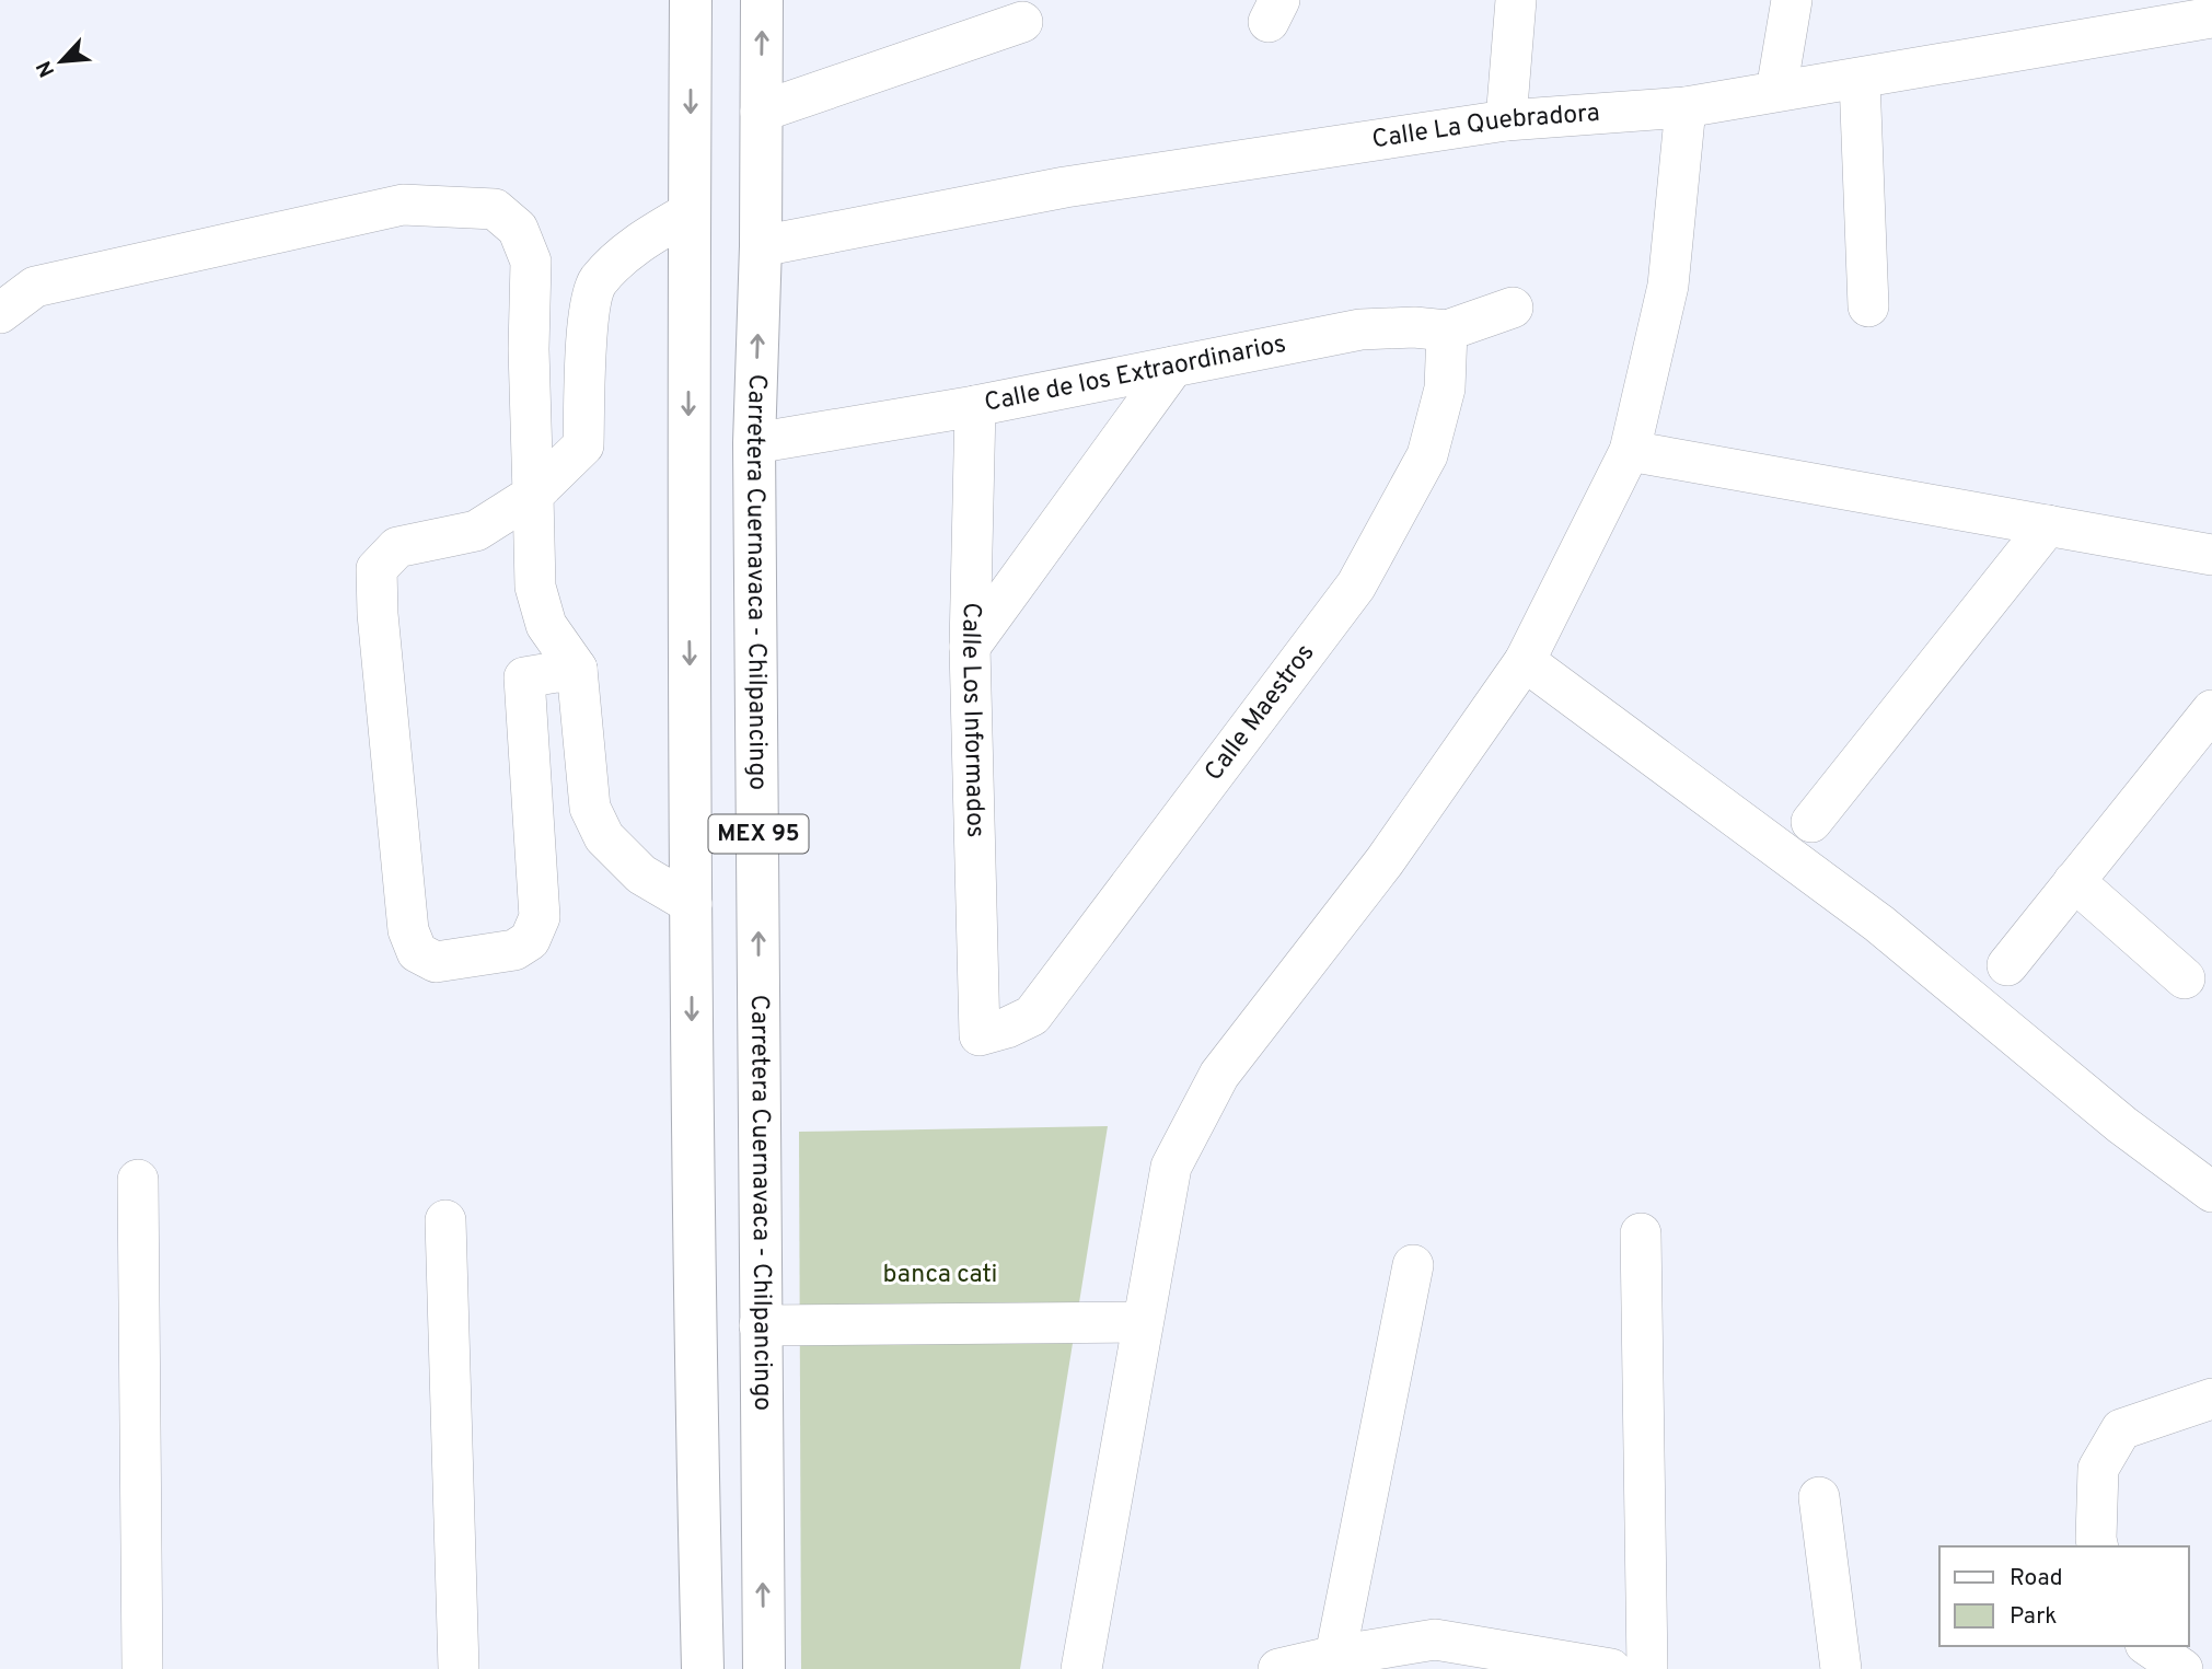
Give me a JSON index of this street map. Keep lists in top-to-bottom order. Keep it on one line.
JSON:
{"streets":{"main road":["Carretera Cuernavaca - Chilpancingo","MEX 95"],"street":["Calle La Quebradora","Calle de los Extraordinarios","Calle Maestros","Calle Los Informados"]},"crossings":[["Calle La Quebradora","Carretera Cuernavaca - Chilpancingo"],["Calle de los Extraordinarios","Carretera Cuernavaca - Chilpancingo"],["Calle de los Extraordinarios","Calle Maestros"],["Calle de los Extraordinarios","Calle Los Informados"],["Calle Maestros","Calle Los Informados"]],"parks":["banca cati"],"legend":["Road","Park"],"north":"bottom left"}
